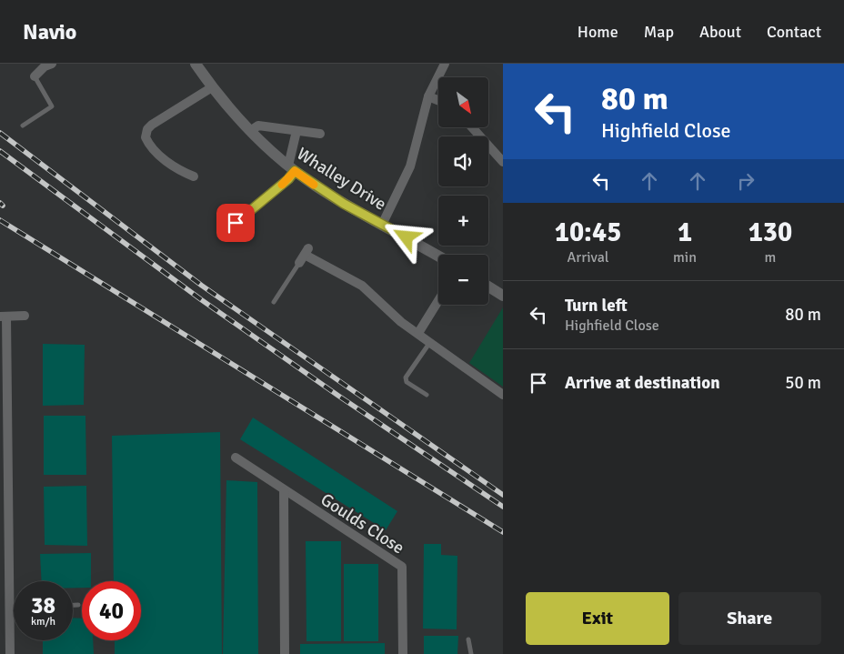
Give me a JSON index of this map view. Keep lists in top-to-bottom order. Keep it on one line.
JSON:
{"streets":{"street":["Whalley Drive","Goulds Close"]},"north":"bottom right","page":{"header":"Navio","nav":["Home","Map","About","Contact"],"turn":["80 m","Highfield Close"],"map_buttons":["+","−"],"eta":["10:45","Arrival","1","min","130","m"],"list":[{"name":"Turn left","note":"Highfield Close","value":"80 m"},{"name":"Arrive at destination","value":"50 m"}],"speed":"38 km/h","limit":"40","buttons":["Exit","Share"]}}
